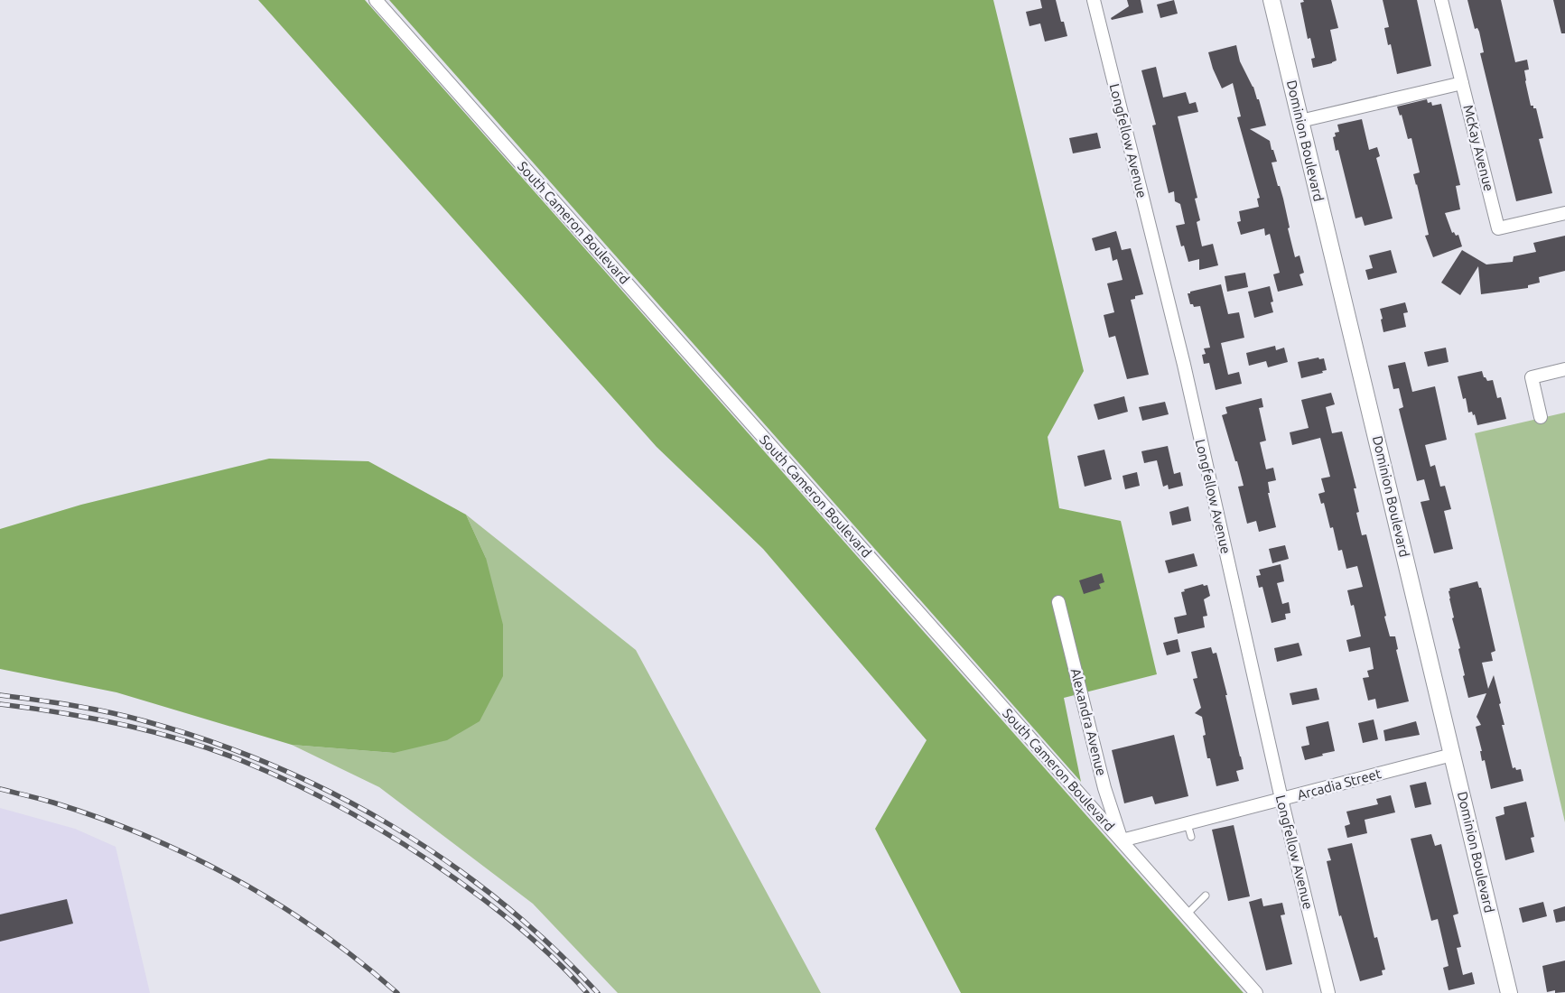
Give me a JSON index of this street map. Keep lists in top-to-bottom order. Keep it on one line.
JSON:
{"streets":{"street":["Longfellow Avenue","Dominion Boulevard","McKay Avenue","South Cameron Boulevard","Alexandra Avenue","Arcadia Street"]},"crossings":[["Longfellow Avenue","Arcadia Street"],["Dominion Boulevard","Arcadia Street"],["South Cameron Boulevard","Alexandra Avenue"],["South Cameron Boulevard","Arcadia Street"],["Alexandra Avenue","Arcadia Street"]]}
